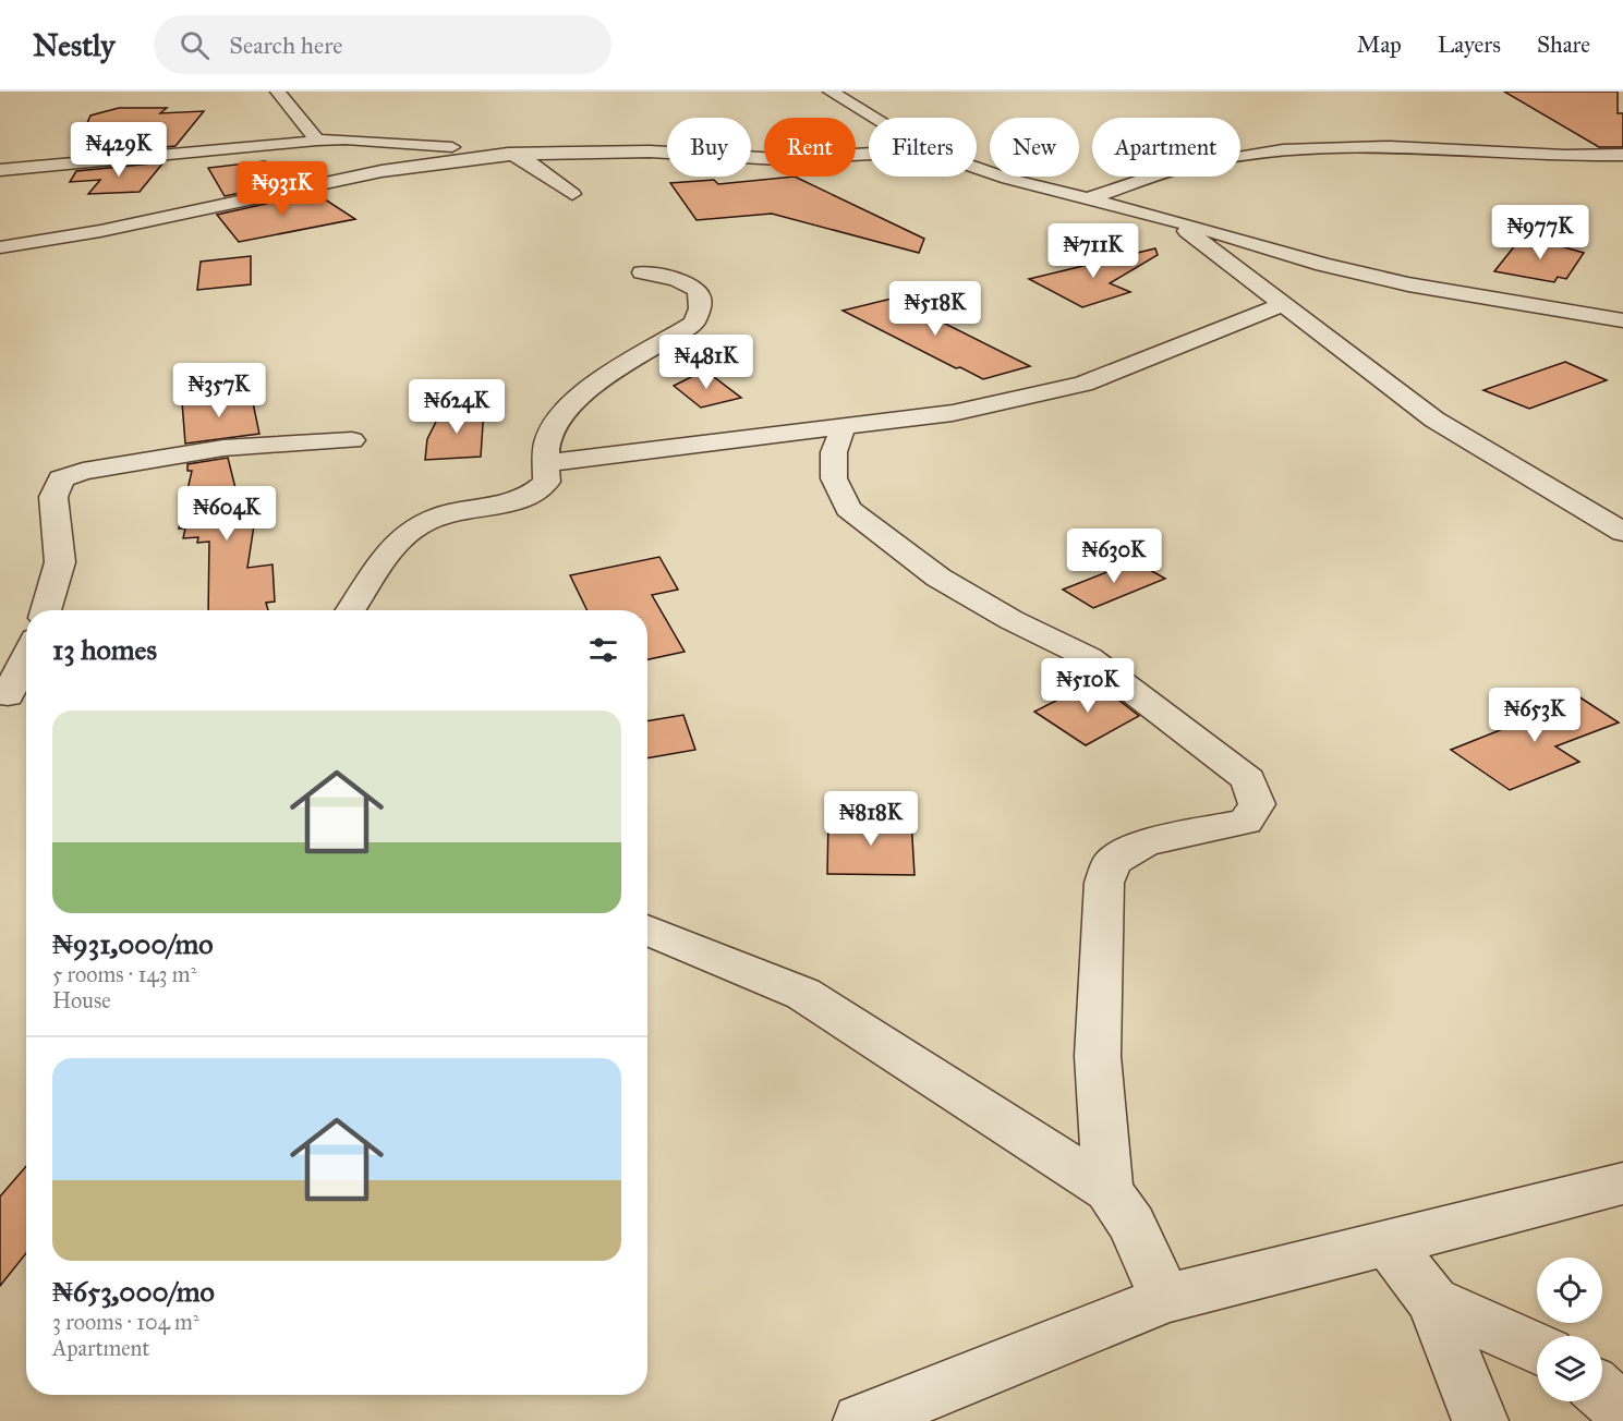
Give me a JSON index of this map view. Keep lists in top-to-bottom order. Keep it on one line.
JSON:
{"page":{"header":"Nestly","search":"Search here","nav":["Map","Layers","Share"],"chip":["Buy","Rent","Filters","New","Apartment"],"price":["₦429K","₦931K","₦977K","₦711K","₦518K","₦481K","₦357K","₦624K","₦604K","₦630K","₦510K","₦653K","₦818K"],"heading":"13 homes","list":[{"name":"₦931,000/mo","note":"5 rooms · 143 m² · House"},{"name":"₦653,000/mo","note":"3 rooms · 104 m² · Apartment"}]}}
